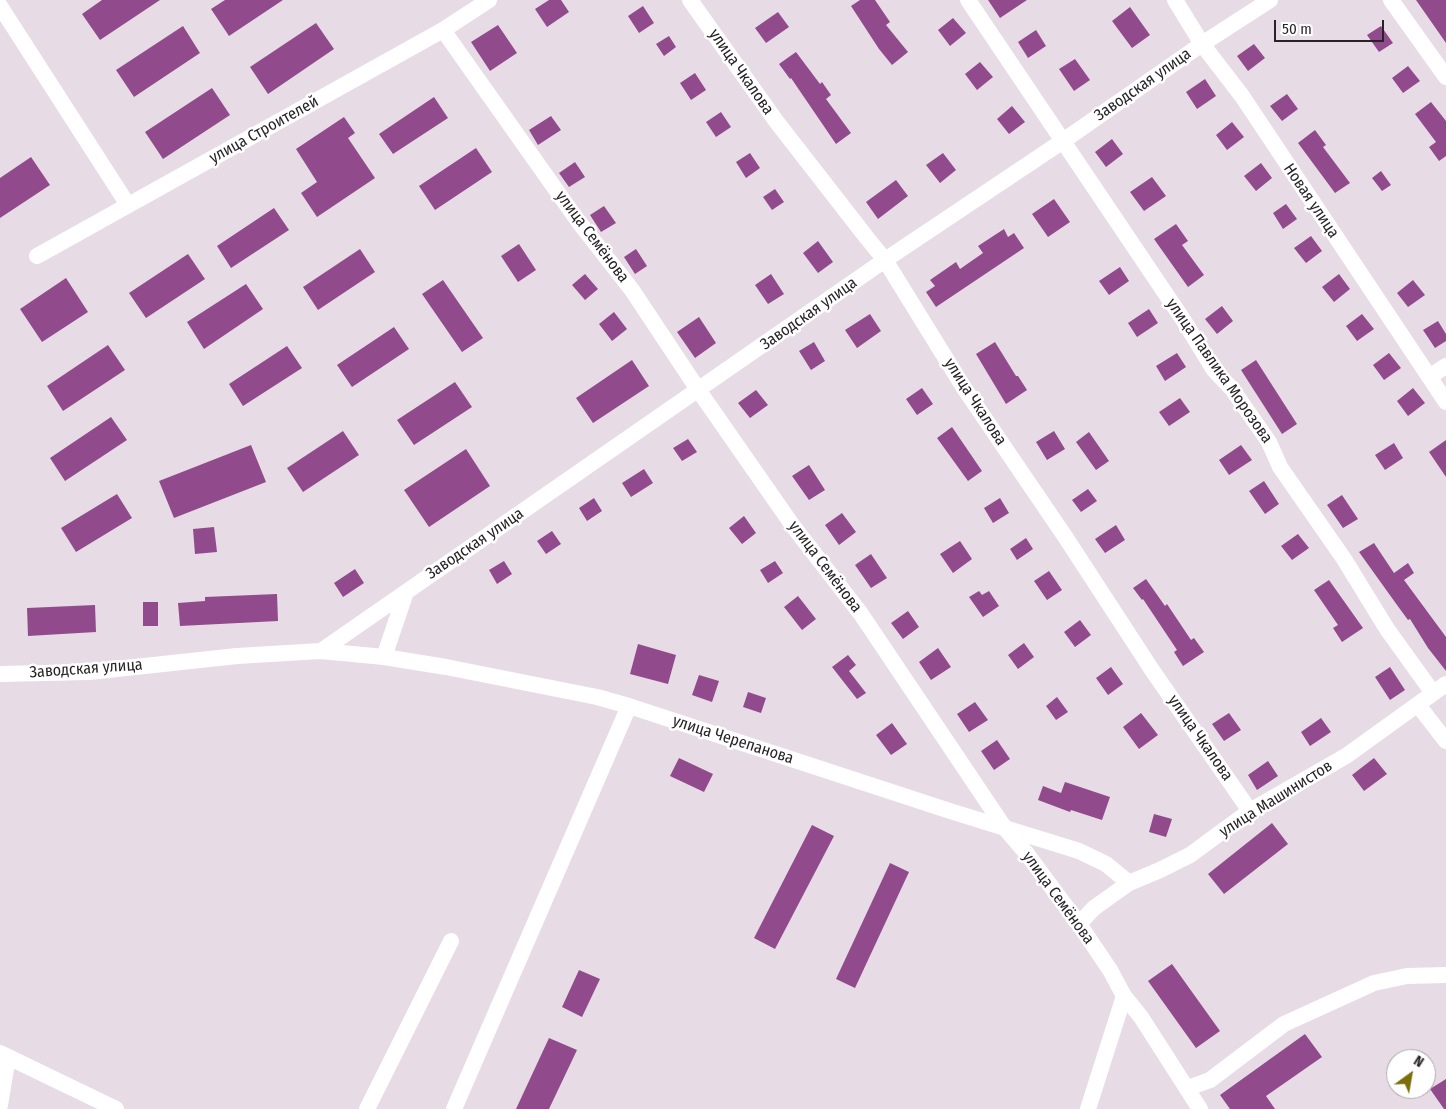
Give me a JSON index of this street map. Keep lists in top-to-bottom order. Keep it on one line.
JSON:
{"streets":{"street":["улица Чкалова","Заводская улица","улица Строителей","Новая улица","улица Семёнова","улица Павлика Морозова","улица Черепанова","улица Машинистов"]},"crossings":[["улица Чкалова","Заводская улица"],["улица Чкалова","улица Машинистов"],["Заводская улица","Новая улица"],["Заводская улица","улица Семёнова"],["Заводская улица","улица Павлика Морозова"],["Заводская улица","улица Черепанова"],["улица Строителей","улица Семёнова"],["улица Семёнова","улица Черепанова"],["улица Семёнова","улица Машинистов"],["улица Павлика Морозова","улица Машинистов"],["улица Черепанова","улица Машинистов"]],"scale_bar":"50 m","north":"top right"}
